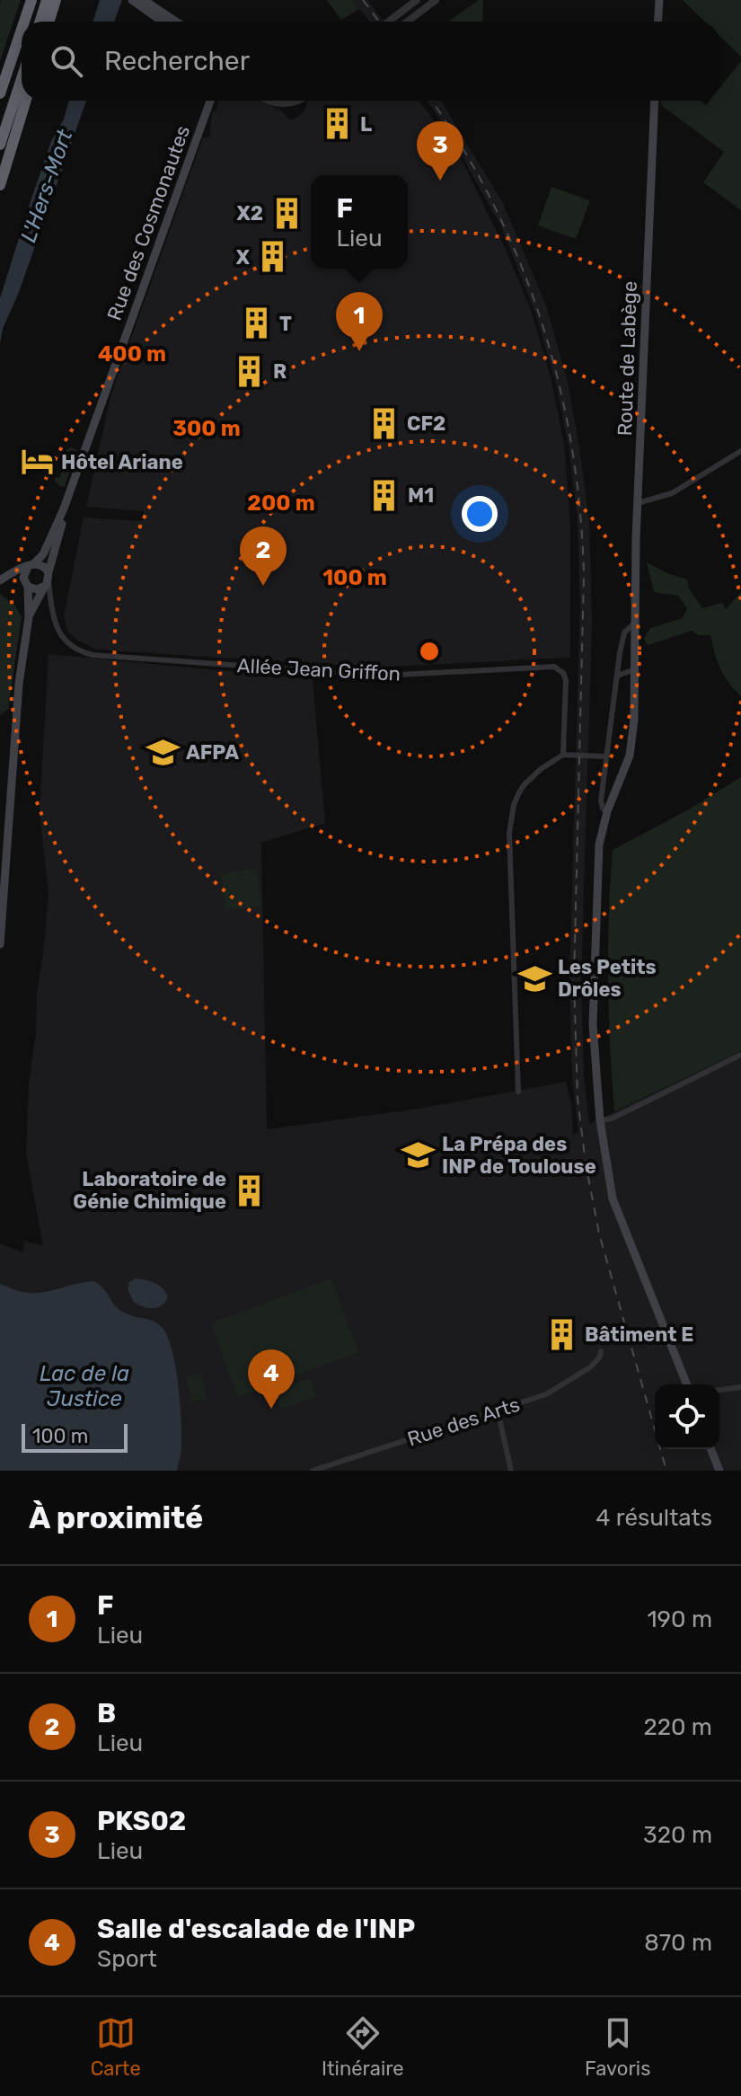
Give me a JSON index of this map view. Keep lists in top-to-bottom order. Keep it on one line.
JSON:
{"streets":{"main road":["Rue des Cosmonautes","Route de Labège"],"street":["Allée Jean Griffon","Rue des Arts"]},"crossings":[["Rue des Cosmonautes","Allée Jean Griffon"]],"water":["L'Hers-Mort","Lac de la Justice"],"places":{"building":["L","X2","X","T","R","CF2","M1","Laboratoire de Génie Chimique","Bâtiment E"],"hotel":["Hôtel Ariane"],"school or university":["AFPA","Les Petits Drôles","La Prépa des INP de Toulouse"]},"scale_bar":"100 m","page":{"search":"Rechercher","pins":["3","1","2","4"],"popup":["F","Lieu"],"scale":"100 m","heading":["À proximité","4 résultats"],"list":[{"mark":"1","name":"F","note":"Lieu","value":"190 m"},{"mark":"2","name":"B","note":"Lieu","value":"220 m"},{"mark":"3","name":"PKS02","note":"Lieu","value":"320 m"},{"mark":"4","name":"Salle d'escalade de l'INP","note":"Sport","value":"870 m"}],"nav":["Carte","Itinéraire","Favoris"]},"rings":["400 m","300 m","200 m","100 m"]}
